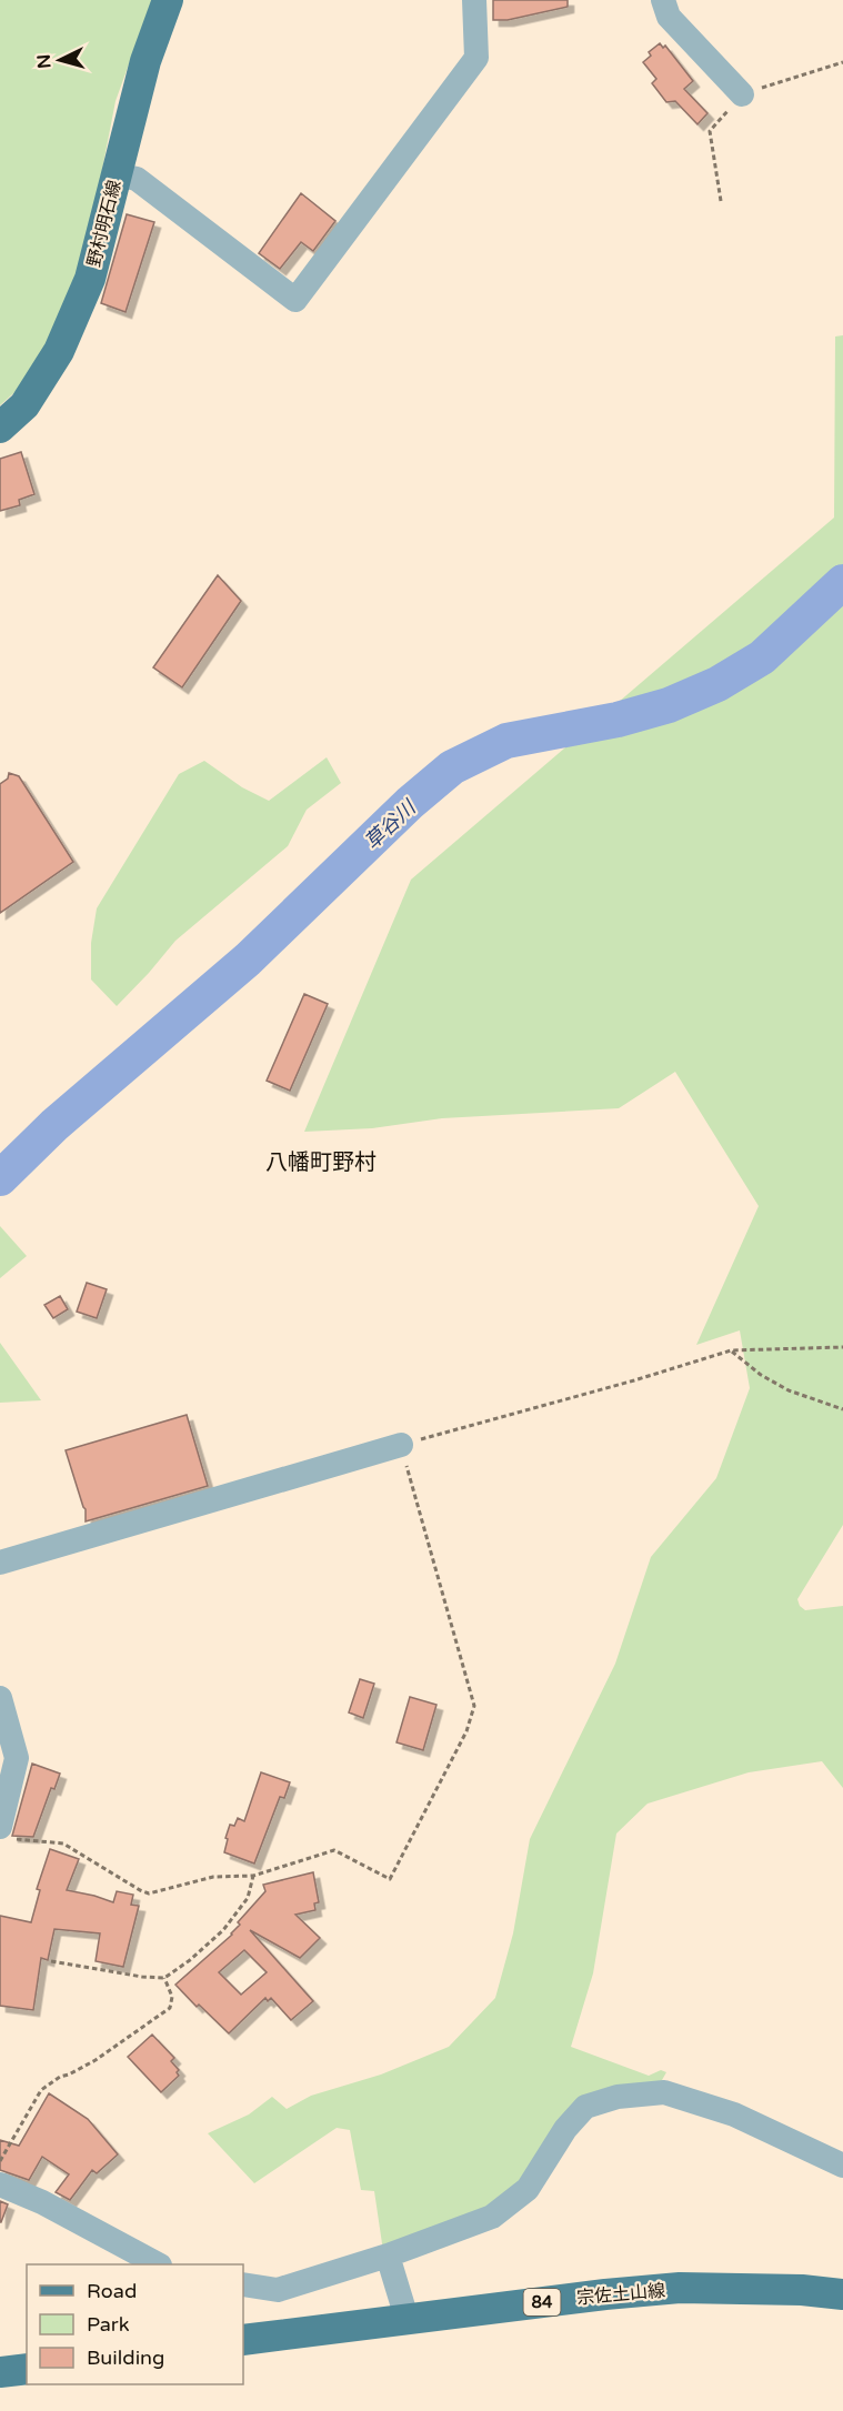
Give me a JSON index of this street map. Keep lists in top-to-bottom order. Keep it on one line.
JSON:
{"streets":{"main road":["野村明石線","宗佐土山線","84"]},"districts":["八幡町野村"],"water":["草谷川"],"legend":["Road","Park","Building"],"north":"left"}
